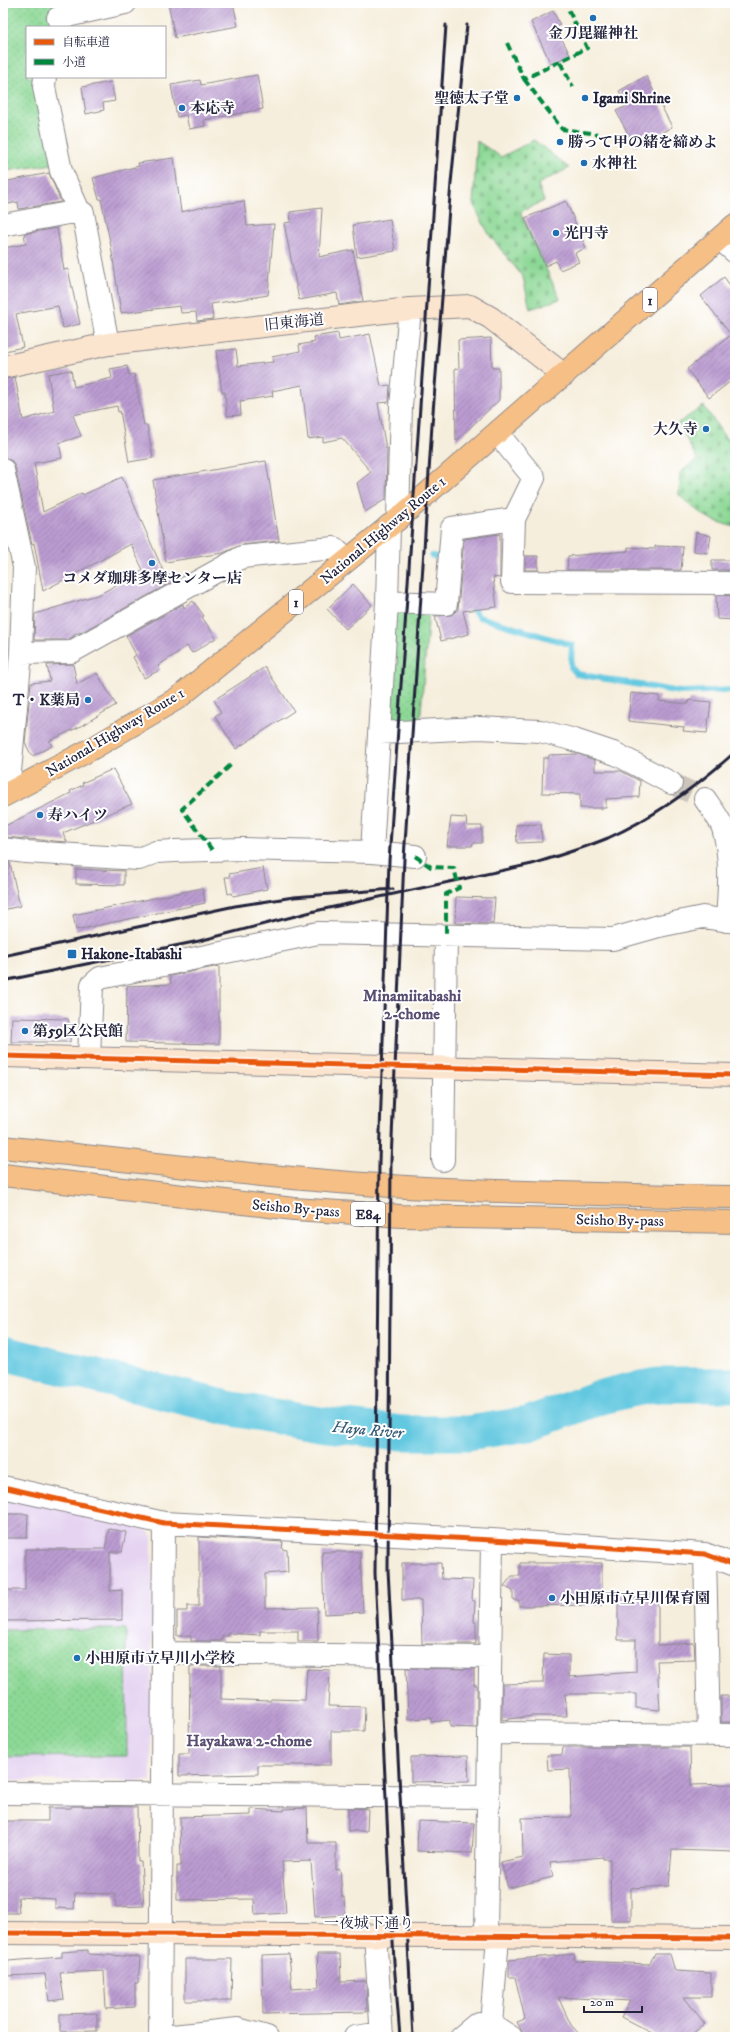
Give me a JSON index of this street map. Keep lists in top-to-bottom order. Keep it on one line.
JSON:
{"streets":{"highway":["1","National Highway Route 1","Seisho By-pass","E84"],"street":["旧東海道","一夜城下通り"]},"crossings":[["旧東海道","National Highway Route 1"]],"districts":["Minamiitabashi 2-chome","Hayakawa 2-chome"],"water":["Haya River"],"places":{"other":["金刀毘羅神社","聖徳太子堂","Igami Shrine","本応寺","勝って甲の緒を締めよ","水神社","光円寺","大久寺","コメダ珈琲多摩センター店","T・K薬局","寿ハイツ","第59区公民館","小田原市立早川保育園","小田原市立早川小学校"],"transit":["Hakone-Itabashi"]},"legend":["自転車道","小道"],"scale_bar":"20 m"}
